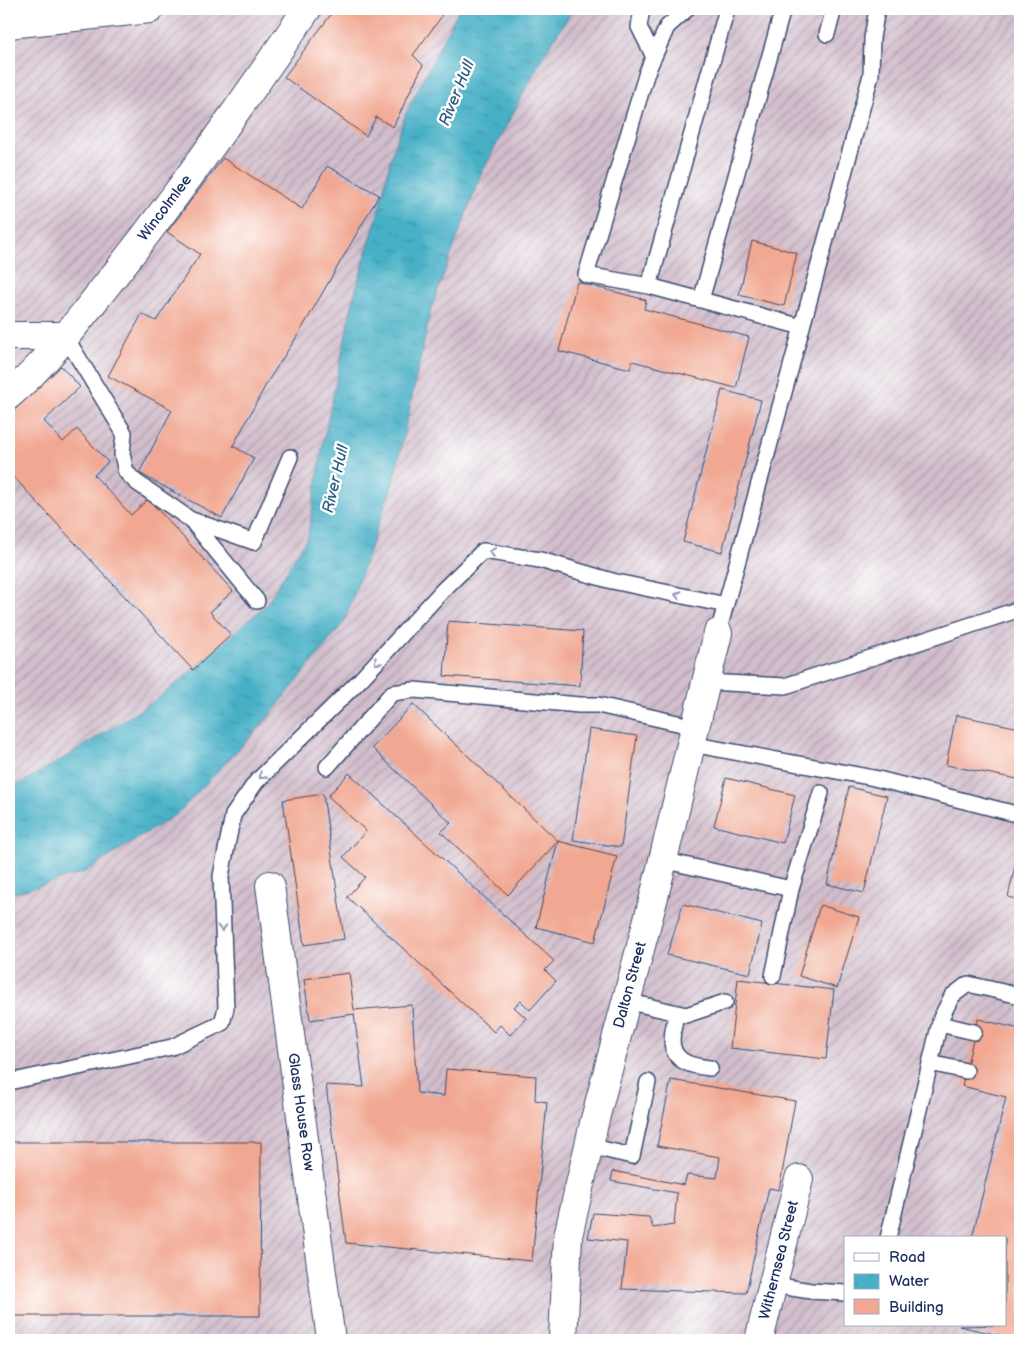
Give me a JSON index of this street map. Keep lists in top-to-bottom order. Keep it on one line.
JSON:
{"streets":{"street":["Wincolmlee","Dalton Street","Glass House Row","Withernsea Street"]},"water":["River Hull"],"legend":["Road","Water","Building"]}
